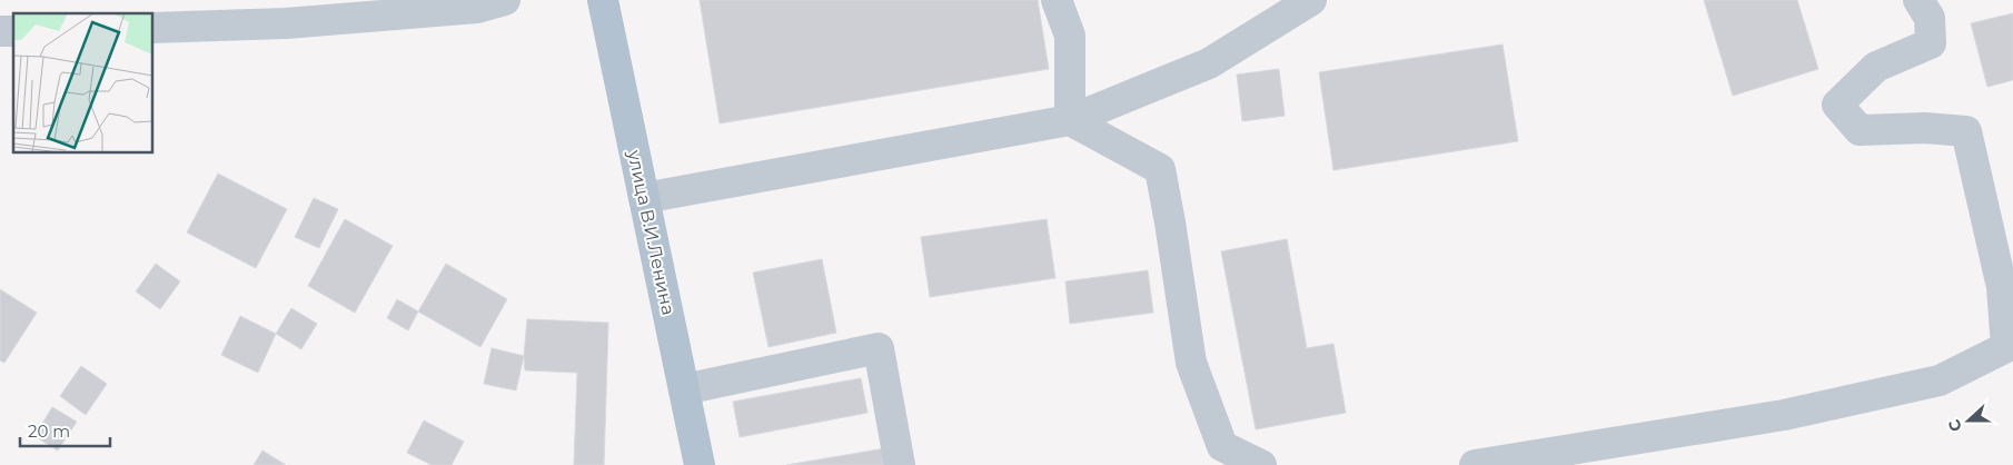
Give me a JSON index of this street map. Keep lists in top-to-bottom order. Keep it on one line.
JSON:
{"streets":{"main road":["улица В.И.Ленина"]},"scale_bar":"20 m","north":"left"}
